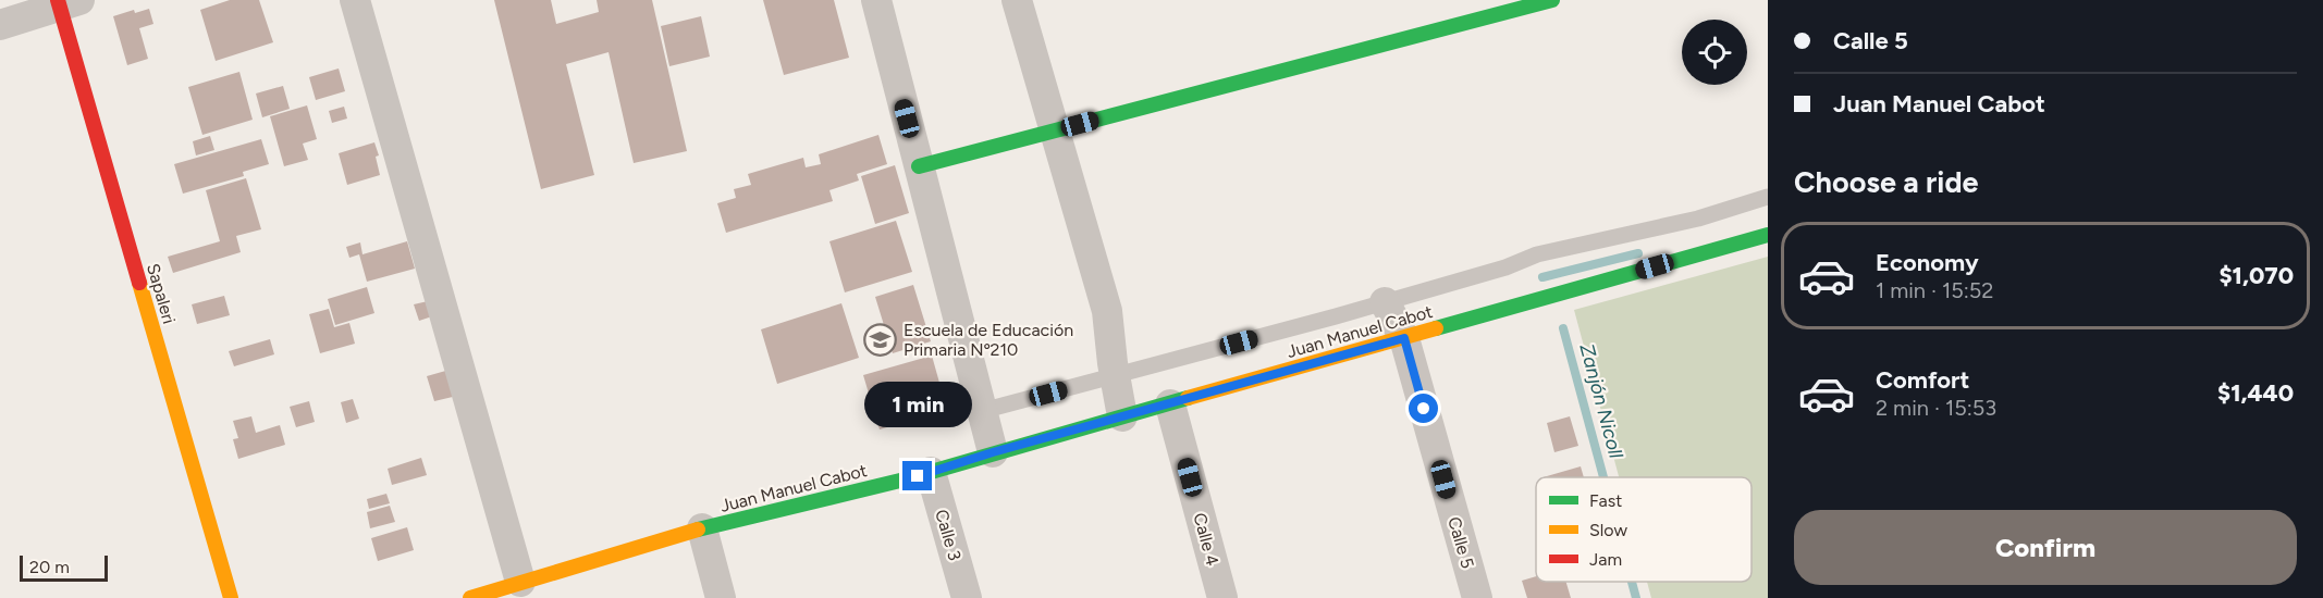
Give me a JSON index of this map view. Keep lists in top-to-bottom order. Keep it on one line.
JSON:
{"streets":{"street":["Sapaleri","Juan Manuel Cabot","Calle 3","Calle 4","Calle 5"]},"crossings":[["Juan Manuel Cabot","Calle 3"],["Juan Manuel Cabot","Calle 4"],["Juan Manuel Cabot","Calle 5"]],"water":["Zanjón Nicoll"],"places":{"school or university":["Escuela de Educación Primaria Nº210"]},"legend":["Fast","Slow","Jam"],"scale_bar":"20 m","page":{"banner":["Calle 5","Juan Manuel Cabot"],"heading":"Choose a ride","list":[{"name":"Economy","note":"1 min · 15:52","value":"$1,070"},{"name":"Comfort","note":"2 min · 15:53","value":"$1,440"}],"bubble":"1 min","buttons":"Confirm","scale":"20 m"}}
